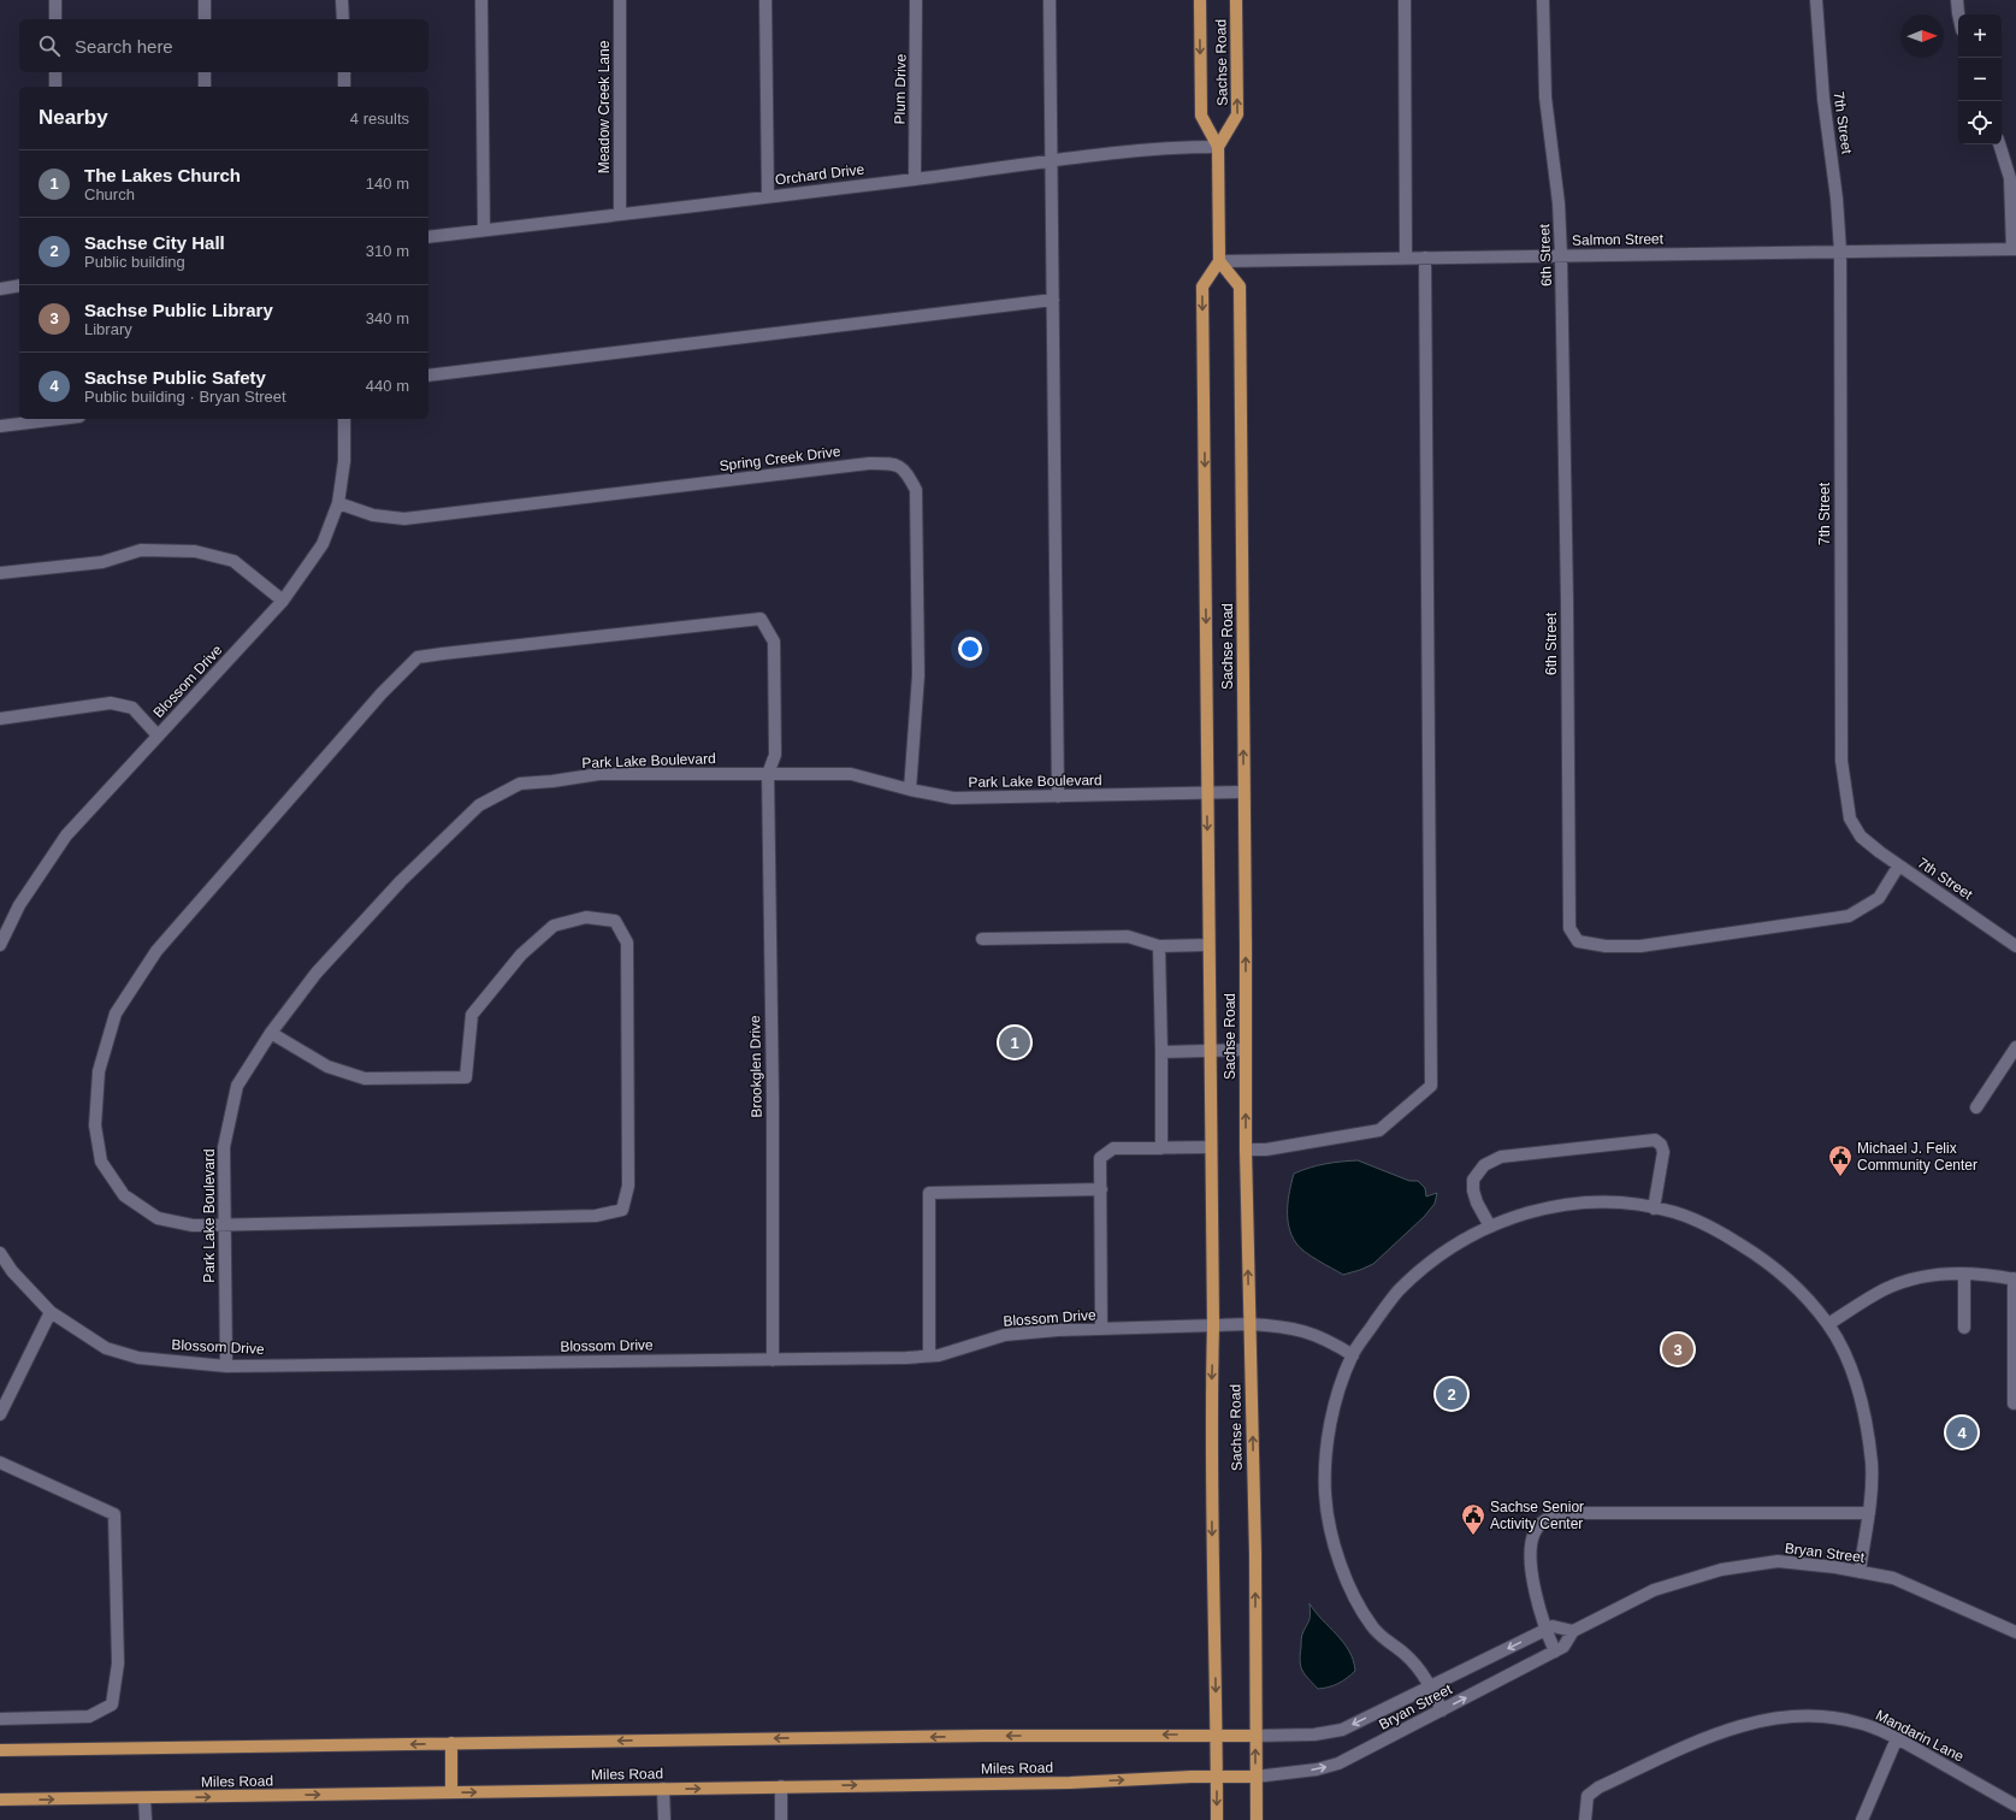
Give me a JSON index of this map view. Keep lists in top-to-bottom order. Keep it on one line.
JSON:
{"streets":{"main road":["Sachse Road","Miles Road"],"street":["Plum Drive","Meadow Creek Lane","7th Street","Orchard Drive","Salmon Street","6th Street","Spring Creek Drive","Blossom Drive","Park Lake Boulevard","Brookglen Drive","Bryan Street","Mandarin Lane"]},"crossings":[["Sachse Road","Orchard Drive"],["Sachse Road","Salmon Street"],["Sachse Road","Blossom Drive"],["Sachse Road","Park Lake Boulevard"],["Sachse Road","Bryan Street"],["Sachse Road","Miles Road"],["Plum Drive","Orchard Drive"],["Meadow Creek Lane","Orchard Drive"],["7th Street","Salmon Street"],["7th Street","6th Street"],["Salmon Street","6th Street"],["Spring Creek Drive","Blossom Drive"],["Spring Creek Drive","Park Lake Boulevard"],["Blossom Drive","Park Lake Boulevard"],["Blossom Drive","Brookglen Drive"],["Park Lake Boulevard","Brookglen Drive"],["Bryan Street","Miles Road"]],"places":{"public building":["Michael J. Felix Community Center","Sachse Senior Activity Center"]},"north":"right","page":{"map_buttons":["+","−"],"search":"Search here","heading":["Nearby","4 results"],"list":[{"mark":"1","name":"The Lakes Church","note":"Church","value":"140 m"},{"mark":"2","name":"Sachse City Hall","note":"Public building","value":"310 m"},{"mark":"3","name":"Sachse Public Library","note":"Library","value":"340 m"},{"mark":"4","name":"Sachse Public Safety","note":"Public building · Bryan Street","value":"440 m"}],"pins":["1","3","2","4"]}}
